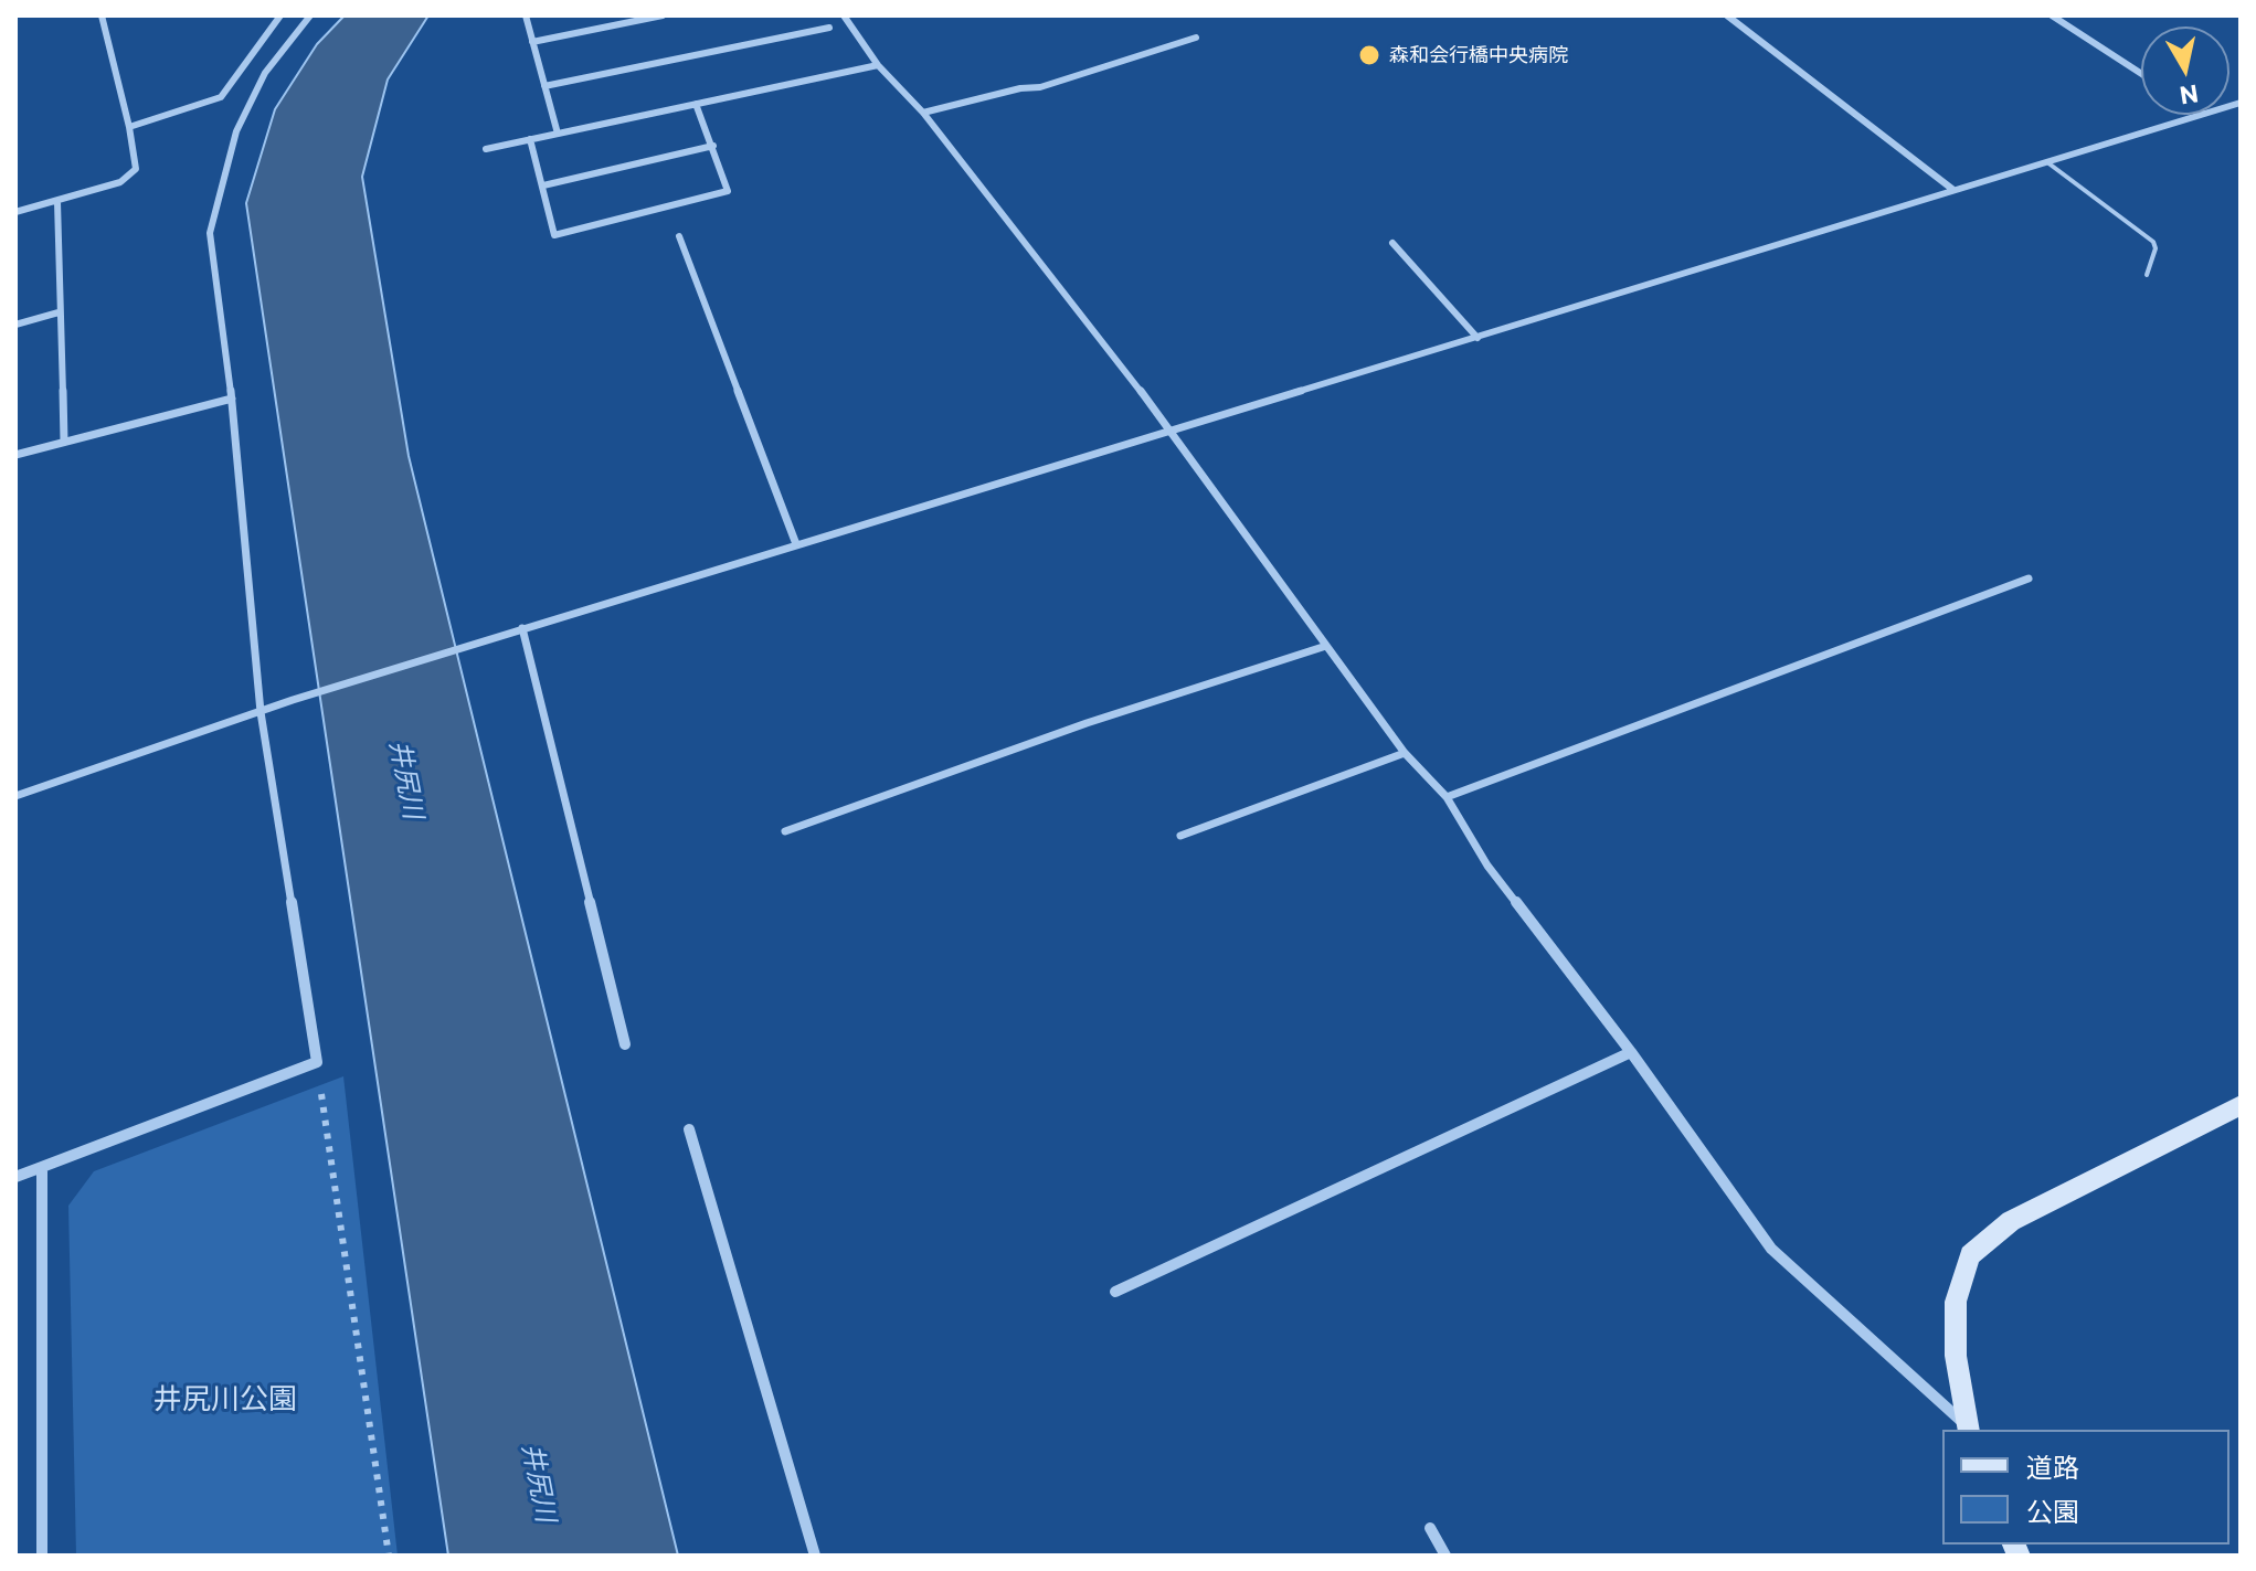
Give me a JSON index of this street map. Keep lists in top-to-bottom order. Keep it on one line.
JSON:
{"water":["井尻川"],"parks":["井尻川公園"],"places":["森和会行橋中央病院"],"legend":["道路","公園"],"north":"bottom"}
